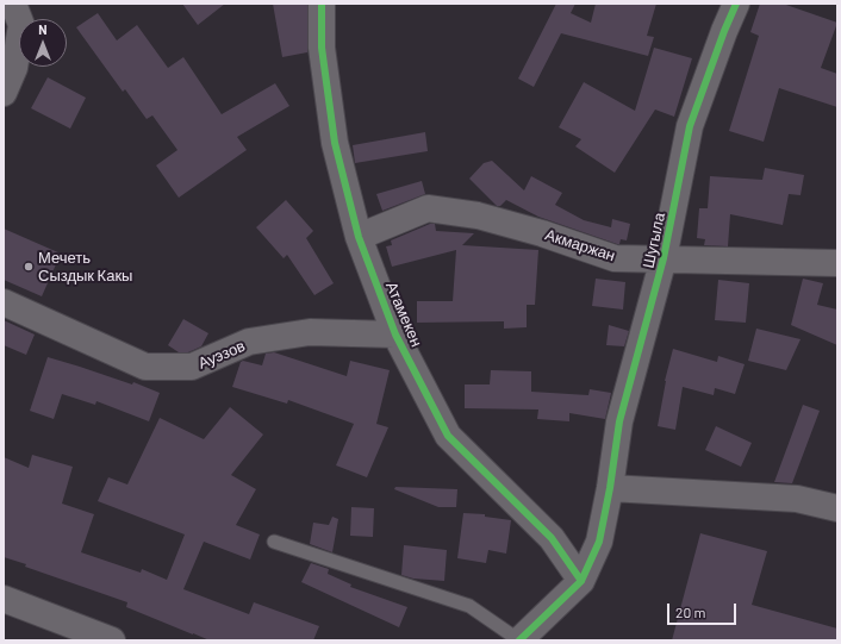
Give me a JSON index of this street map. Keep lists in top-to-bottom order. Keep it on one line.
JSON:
{"streets":{"street":["Шугыла","Акмаржан","Атамекен","Ауэзов"]},"crossings":[["Шугыла","Акмаржан"],["Шугыла","Атамекен"],["Акмаржан","Атамекен"],["Атамекен","Ауэзов"]],"places":["Мечеть Сыздык Какы"],"scale_bar":"20 m","north":"top"}
